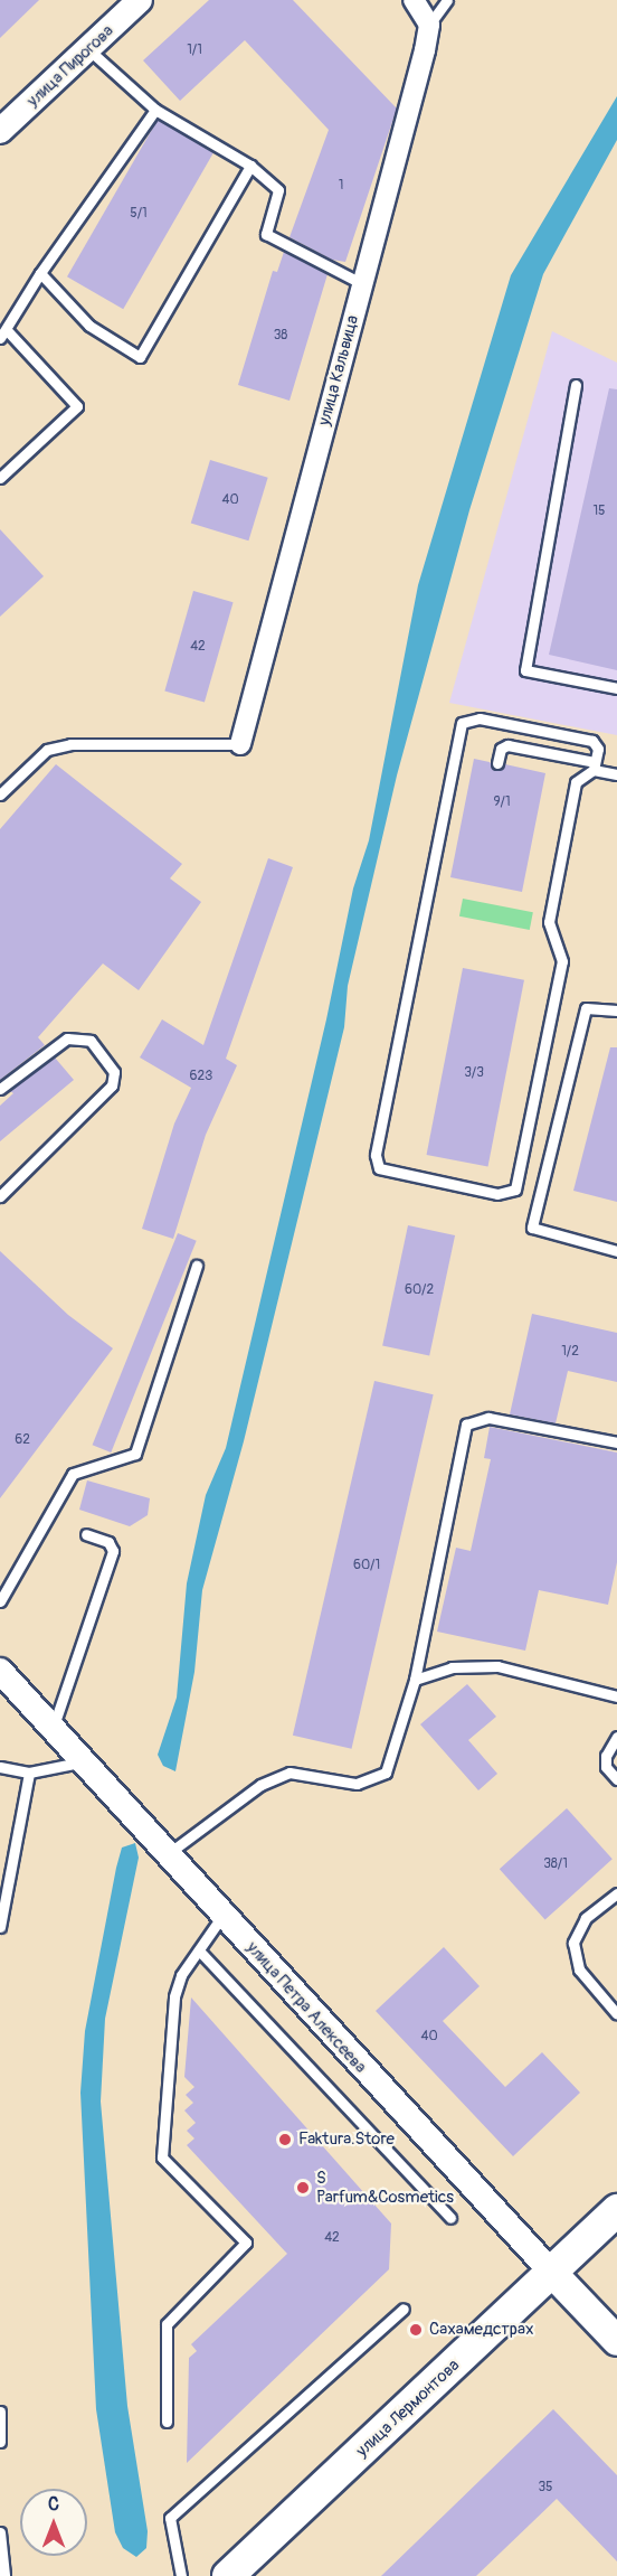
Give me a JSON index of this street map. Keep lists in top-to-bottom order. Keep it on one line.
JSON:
{"streets":{"main road":["улица Петра Алексеева","улица Лермонтова"],"street":["улица Пирогова","улица Кальвица"]},"crossings":[["улица Петра Алексеева","улица Лермонтова"]],"places":["Faktura.Store","S Parfum&Cosmetics","Сахамедстрах"],"house_numbers":["1/1","1","5/1","38","40","15","42","9/1","3/3","62З","60/2","1/2","62","60/1","38/1","40","42","35"],"north":"top"}
